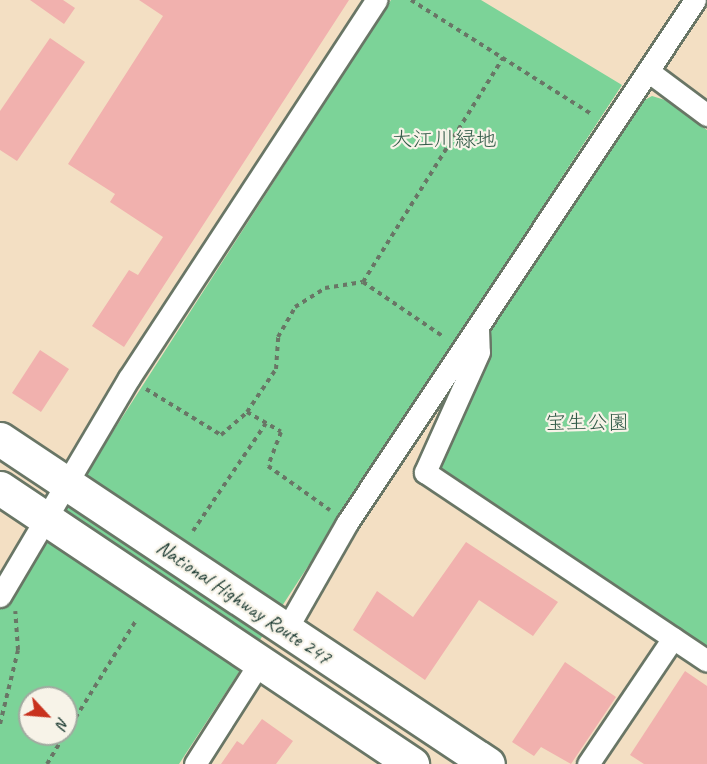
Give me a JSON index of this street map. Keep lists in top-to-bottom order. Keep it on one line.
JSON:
{"streets":{"highway":["National Highway Route 247"]},"parks":["大江川緑地","宝生公園"],"north":"bottom right"}
